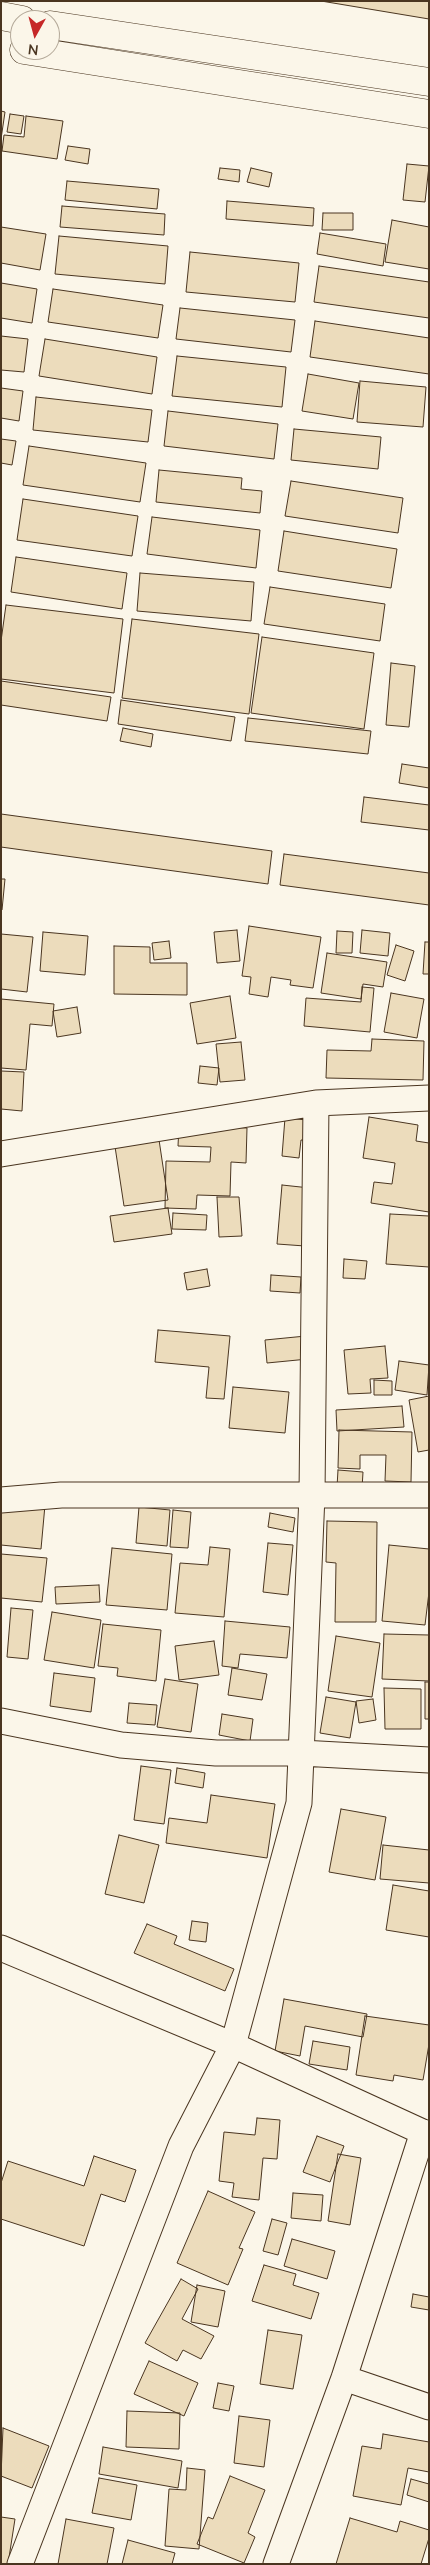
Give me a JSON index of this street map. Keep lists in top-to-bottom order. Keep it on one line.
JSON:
{"north":"bottom"}
